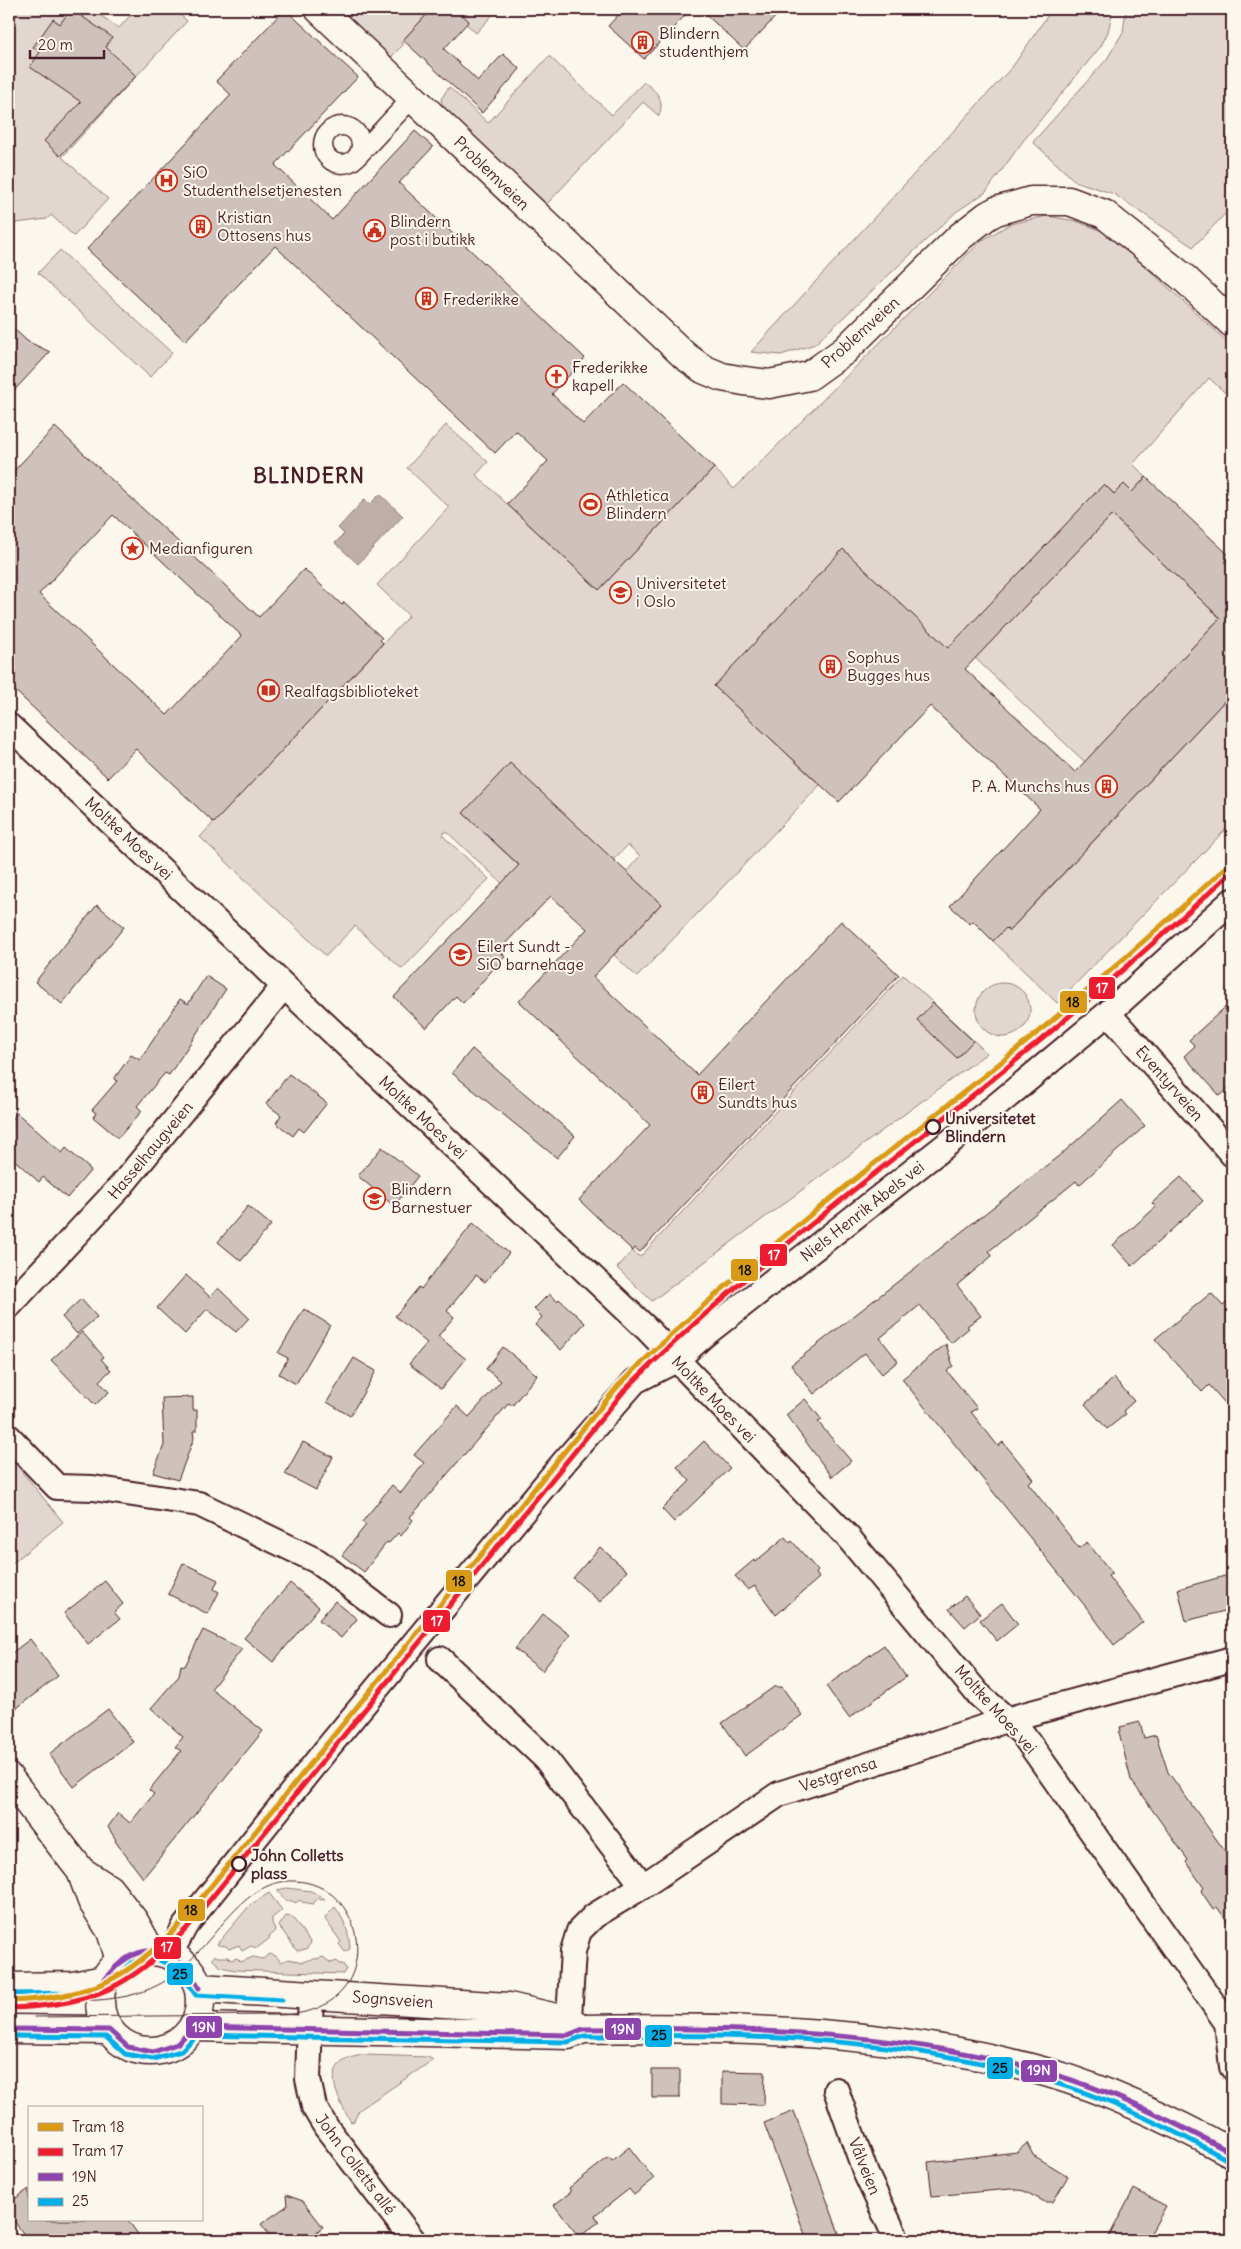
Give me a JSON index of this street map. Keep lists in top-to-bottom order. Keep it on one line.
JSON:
{"streets":{"main road":["Problemveien","Sognsveien"],"street":["Moltke Moes vei","Eventyrveien","Hasselhaugveien","Niels Henrik Abels vei","Vestgrensa","John Colletts allé","Vålveien"]},"crossings":[["Moltke Moes vei","Hasselhaugveien"],["Moltke Moes vei","Niels Henrik Abels vei"],["Moltke Moes vei","Vestgrensa"],["Eventyrveien","Niels Henrik Abels vei"],["Niels Henrik Abels vei","Sognsveien"],["Vestgrensa","Sognsveien"],["Sognsveien","John Colletts allé"]],"districts":["BLINDERN"],"places":{"building":["Blindern studenthjem","Kristian Ottosens hus","Frederikke","Sophus Bugges hus","P. A. Munchs hus","Eilert Sundts hus"],"hospital":["SiO Studenthelsetjenesten"],"public building":["Blindern post i butikk"],"church":["Frederikke kapell"],"sports":["Athletica Blindern"],"place":["Medianfiguren"],"school or university":["Universitetet i Oslo","Eilert Sundt - SiO barnehage","Blindern Barnestuer"],"library":["Realfagsbiblioteket"],"other":["Universitetet Blindern","John Colletts plass"]},"lines":["tram line 18","tram line 17","transit line 19N","transit line 25"],"legend":["Tram 18","Tram 17","19N","25"],"scale_bar":"20 m"}
